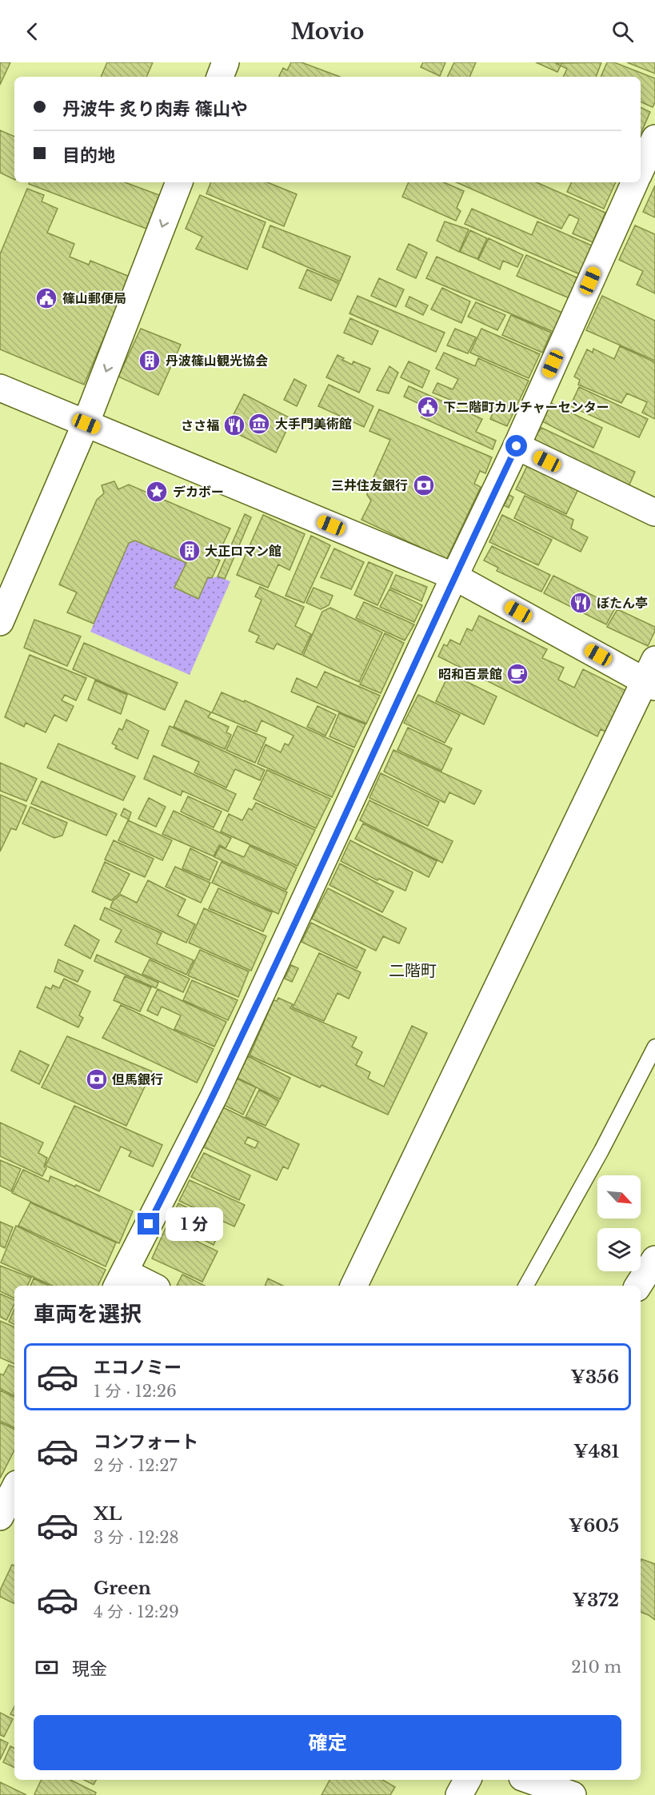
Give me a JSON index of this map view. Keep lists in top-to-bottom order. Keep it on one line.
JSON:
{"districts":["二階町"],"places":{"public building":["篠山郵便局","下二階町カルチャーセンター"],"building":["丹波篠山観光協会","大正ロマン館"],"museum":["大手門美術館"],"restaurant":["ささ福","ぼたん亭"],"bank":["三井住友銀行","但馬銀行"],"place":["デカボー"],"cafe":["昭和百景館"]},"north":"bottom right","page":{"header":"Movio","banner":["丹波牛 炙り肉寿 篠山や","目的地"],"bubble":"1 分","heading":"車両を選択","list":[{"name":"エコノミー","note":"1 分 · 12:26","value":"¥356"},{"name":"コンフォート","note":"2 分 · 12:27","value":"¥481"},{"name":"XL","note":"3 分 · 12:28","value":"¥605"},{"name":"Green","note":"4 分 · 12:29","value":"¥372"}],"pay":["現金","210 m"],"buttons":"確定"}}
